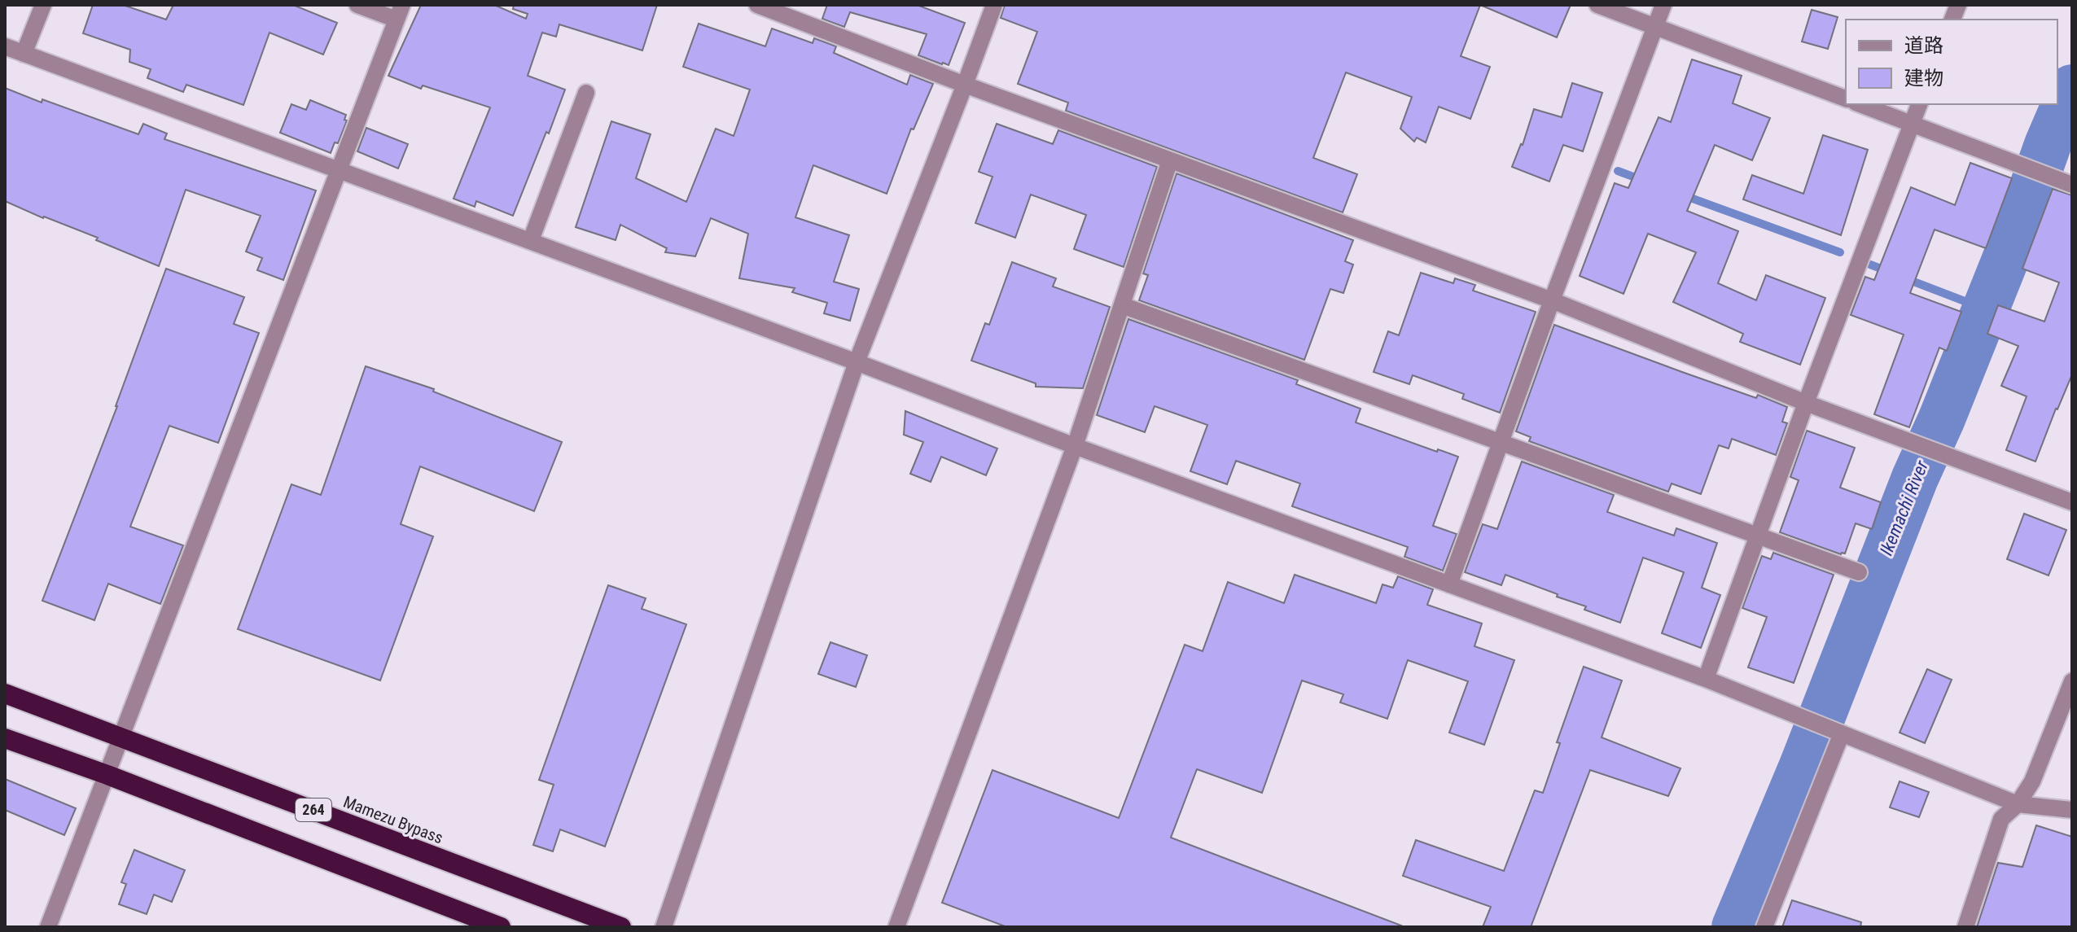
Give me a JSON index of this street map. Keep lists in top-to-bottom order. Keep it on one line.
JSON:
{"streets":{"highway":["264","Mamezu Bypass"]},"water":["Ikemachi River"],"legend":["道路","建物"]}
